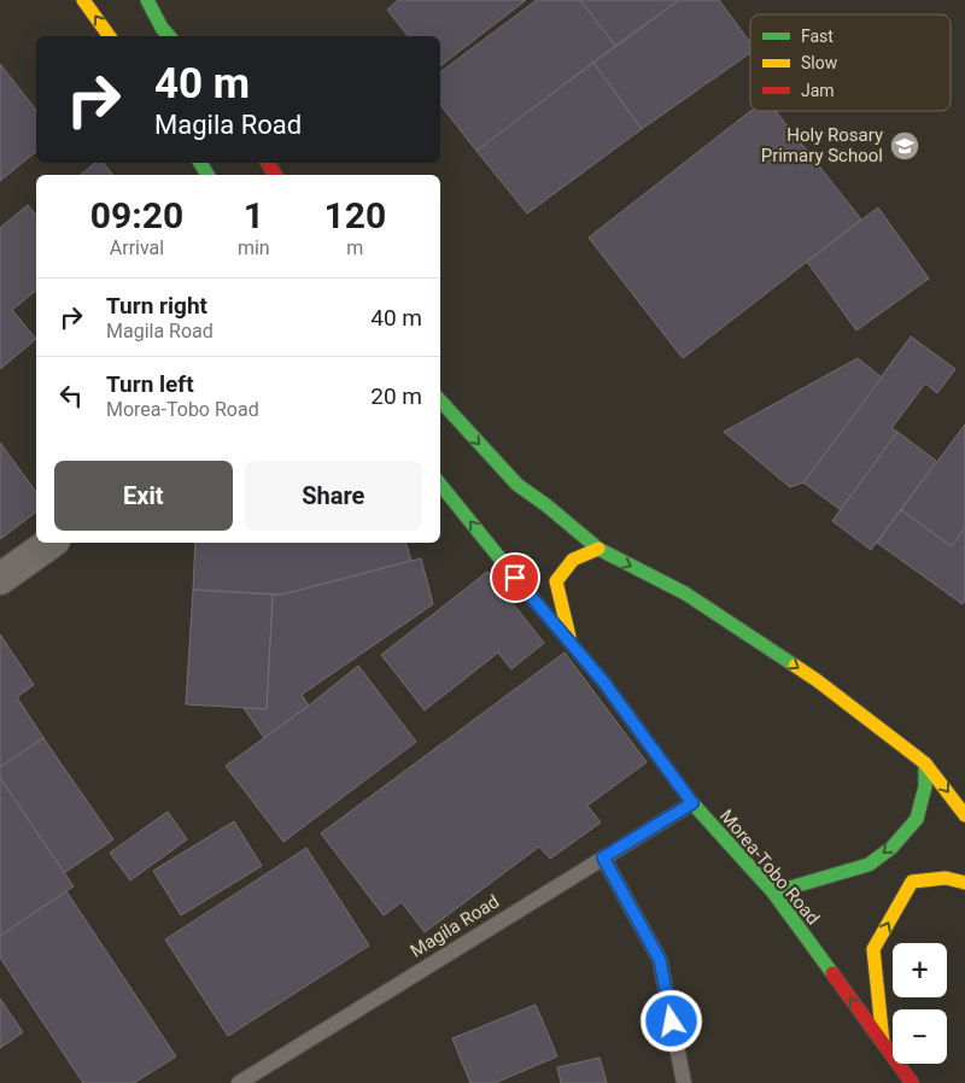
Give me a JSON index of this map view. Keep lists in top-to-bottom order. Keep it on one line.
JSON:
{"streets":{"highway":["Morea-Tobo Road"],"lane":["Magila Road"]},"crossings":[["Morea-Tobo Road","Magila Road"]],"places":{"school or university":["Holy Rosary Primary School"]},"legend":["Fast","Slow","Jam"],"page":{"turn":["40 m","Magila Road"],"eta":["09:20","Arrival","1","min","120","m"],"list":[{"name":"Turn right","note":"Magila Road","value":"40 m"},{"name":"Turn left","note":"Morea-Tobo Road","value":"20 m"}],"buttons":["Exit","Share"],"map_buttons":["+","−"]}}
